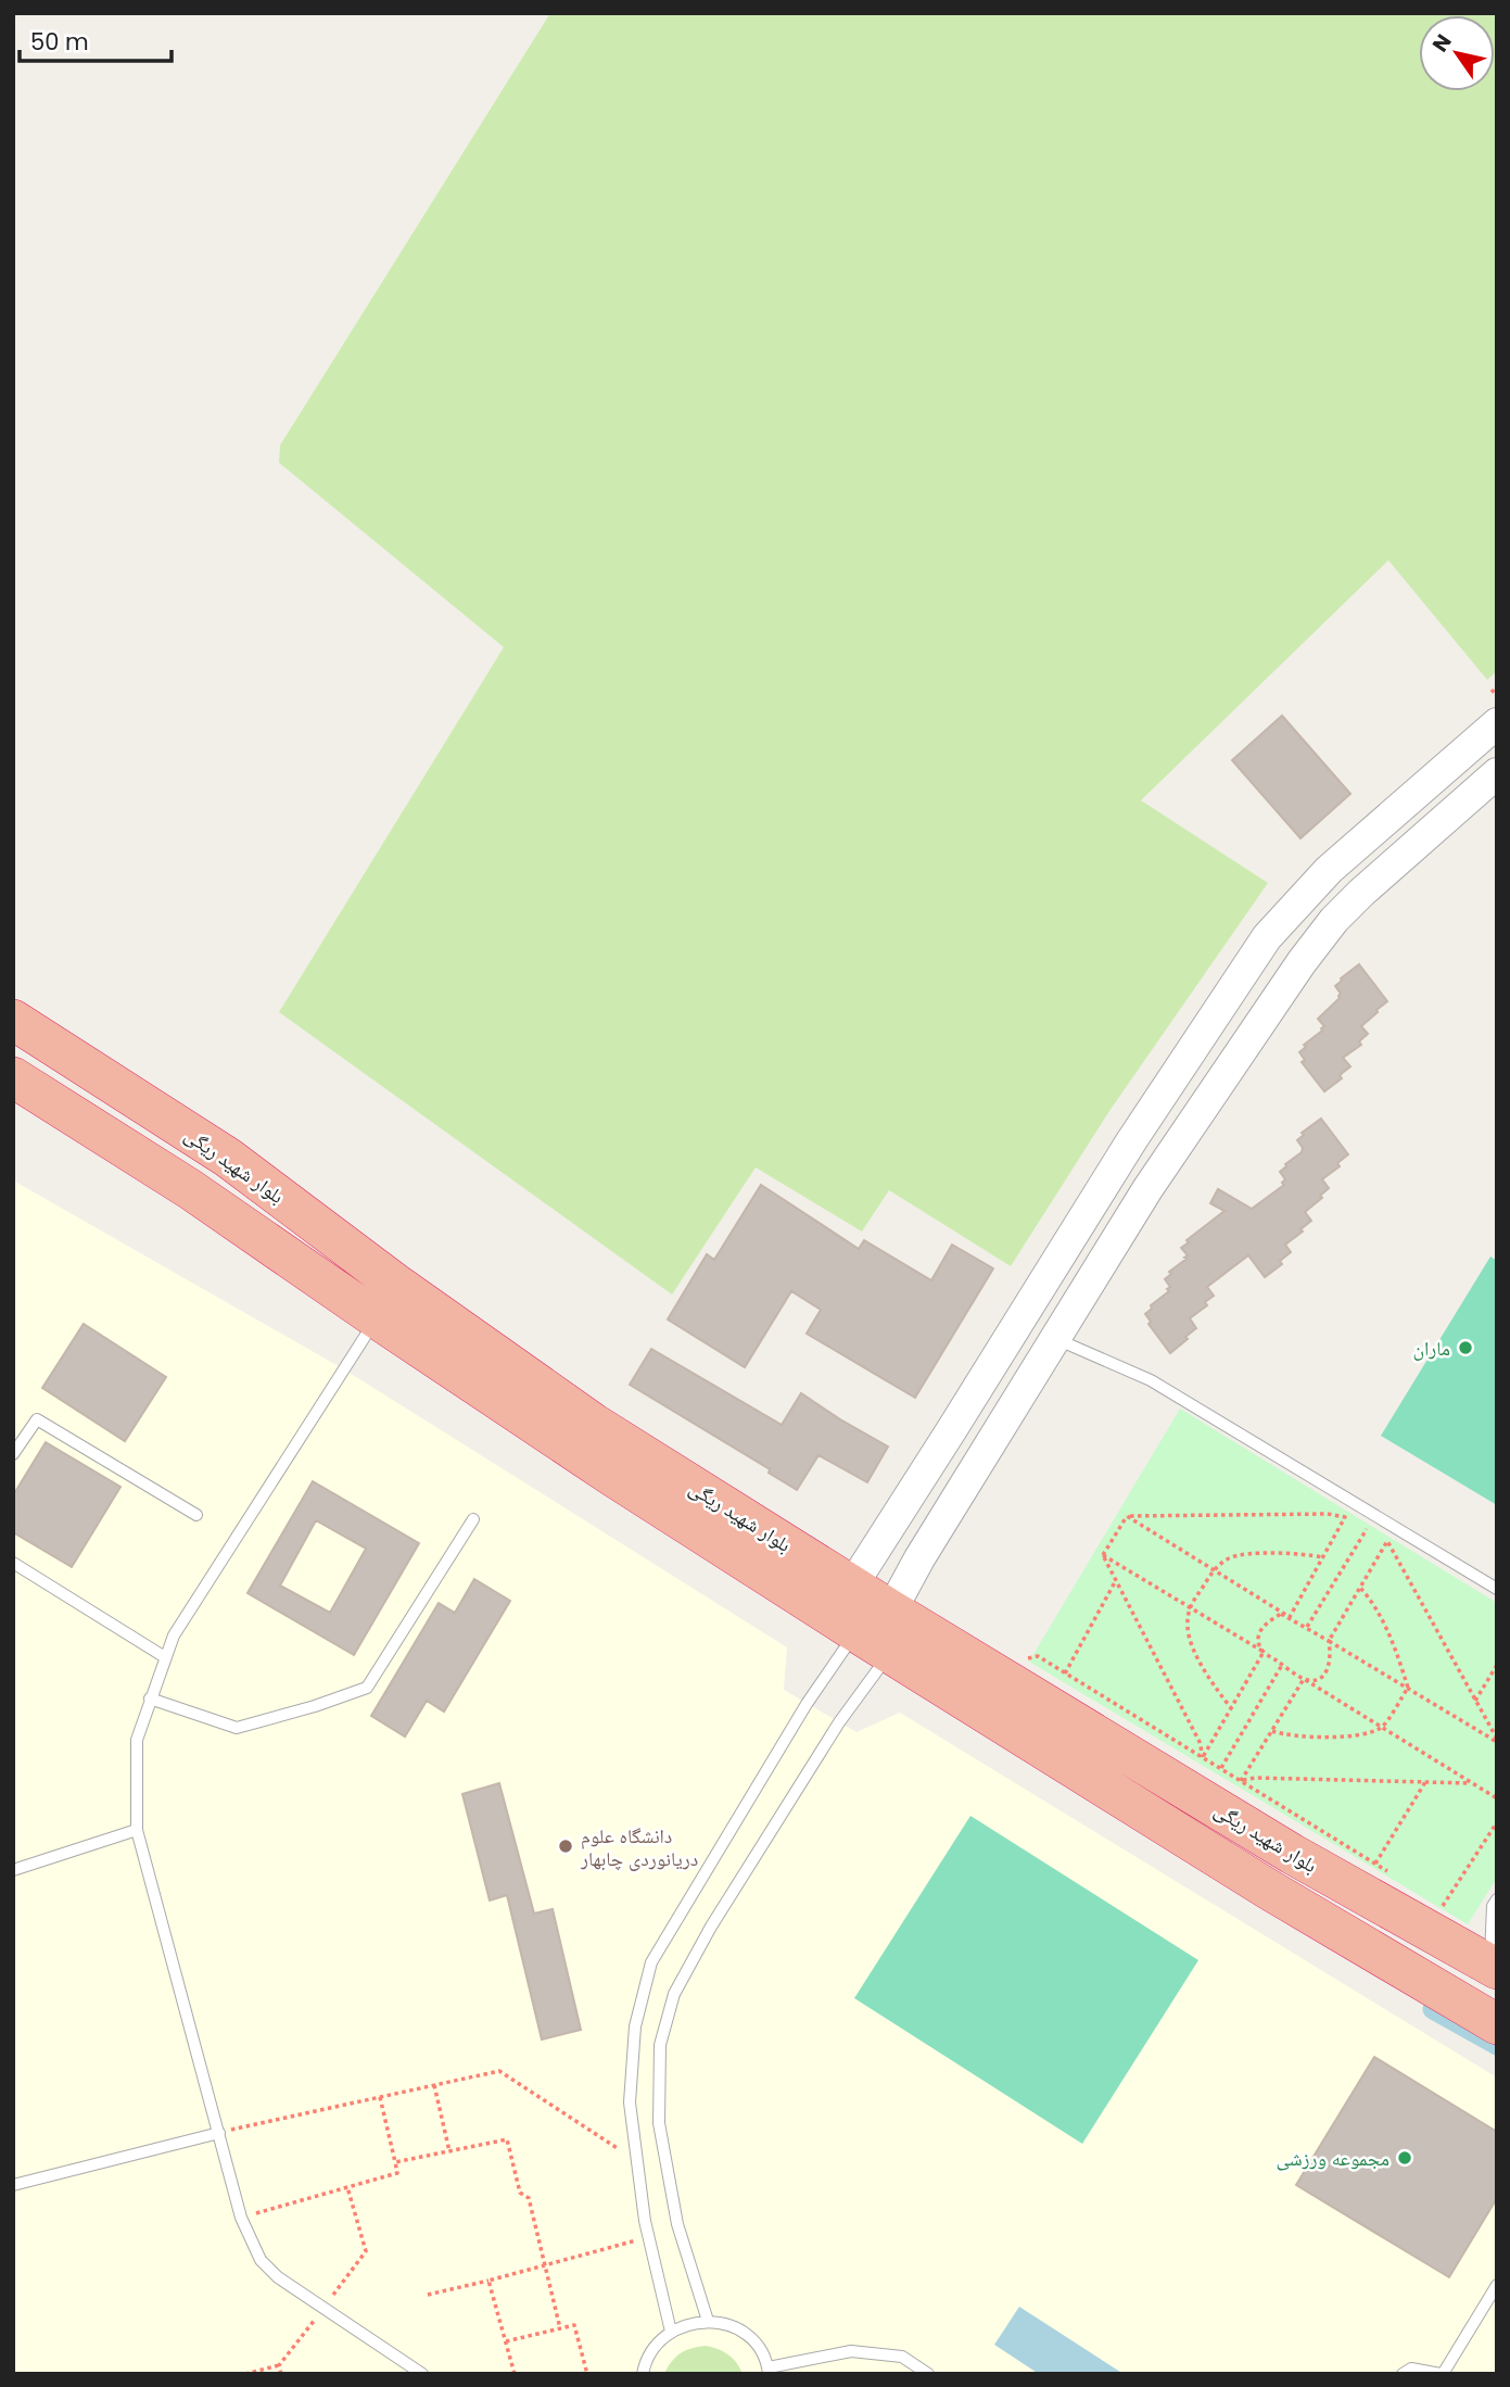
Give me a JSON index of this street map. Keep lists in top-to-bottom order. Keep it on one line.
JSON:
{"streets":{"highway":["بلوار شهید ریگی"]},"places":["ماران","دانشگاه علوم دریانوردی چابهار","مجموعه ورزشی"],"scale_bar":"50 m","north":"top left"}
